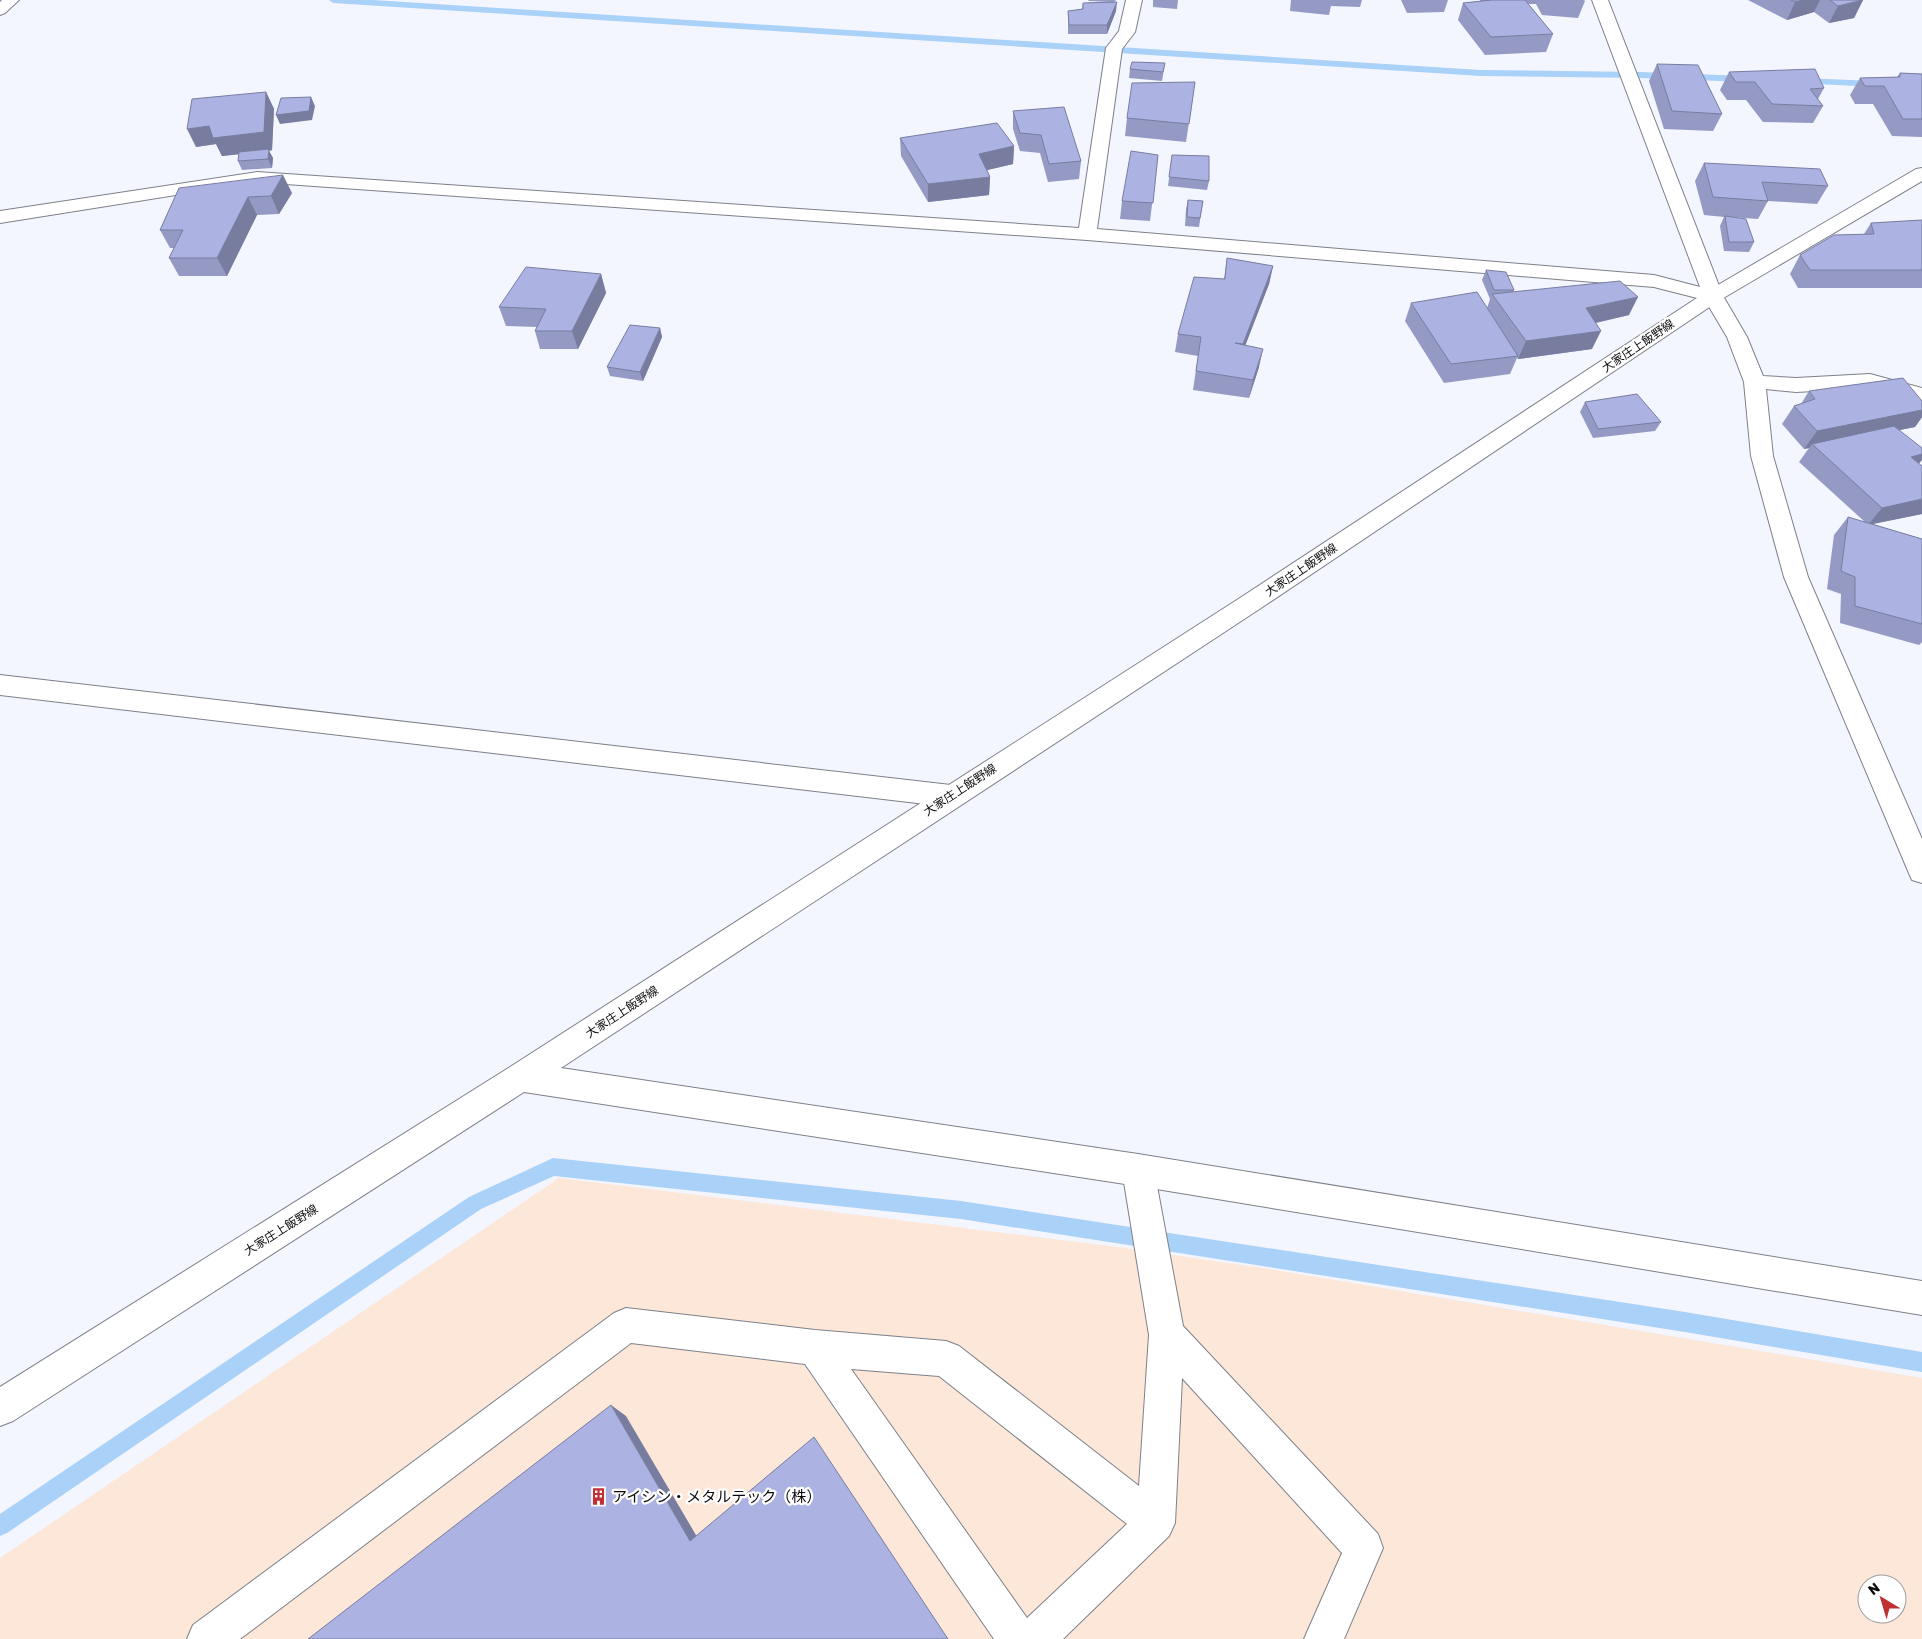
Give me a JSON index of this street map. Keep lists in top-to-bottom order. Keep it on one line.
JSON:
{"streets":{"street":["大家庄上飯野線"]},"places":{"building":["アイシン・メタルテック（株）"]},"north":"top left"}
